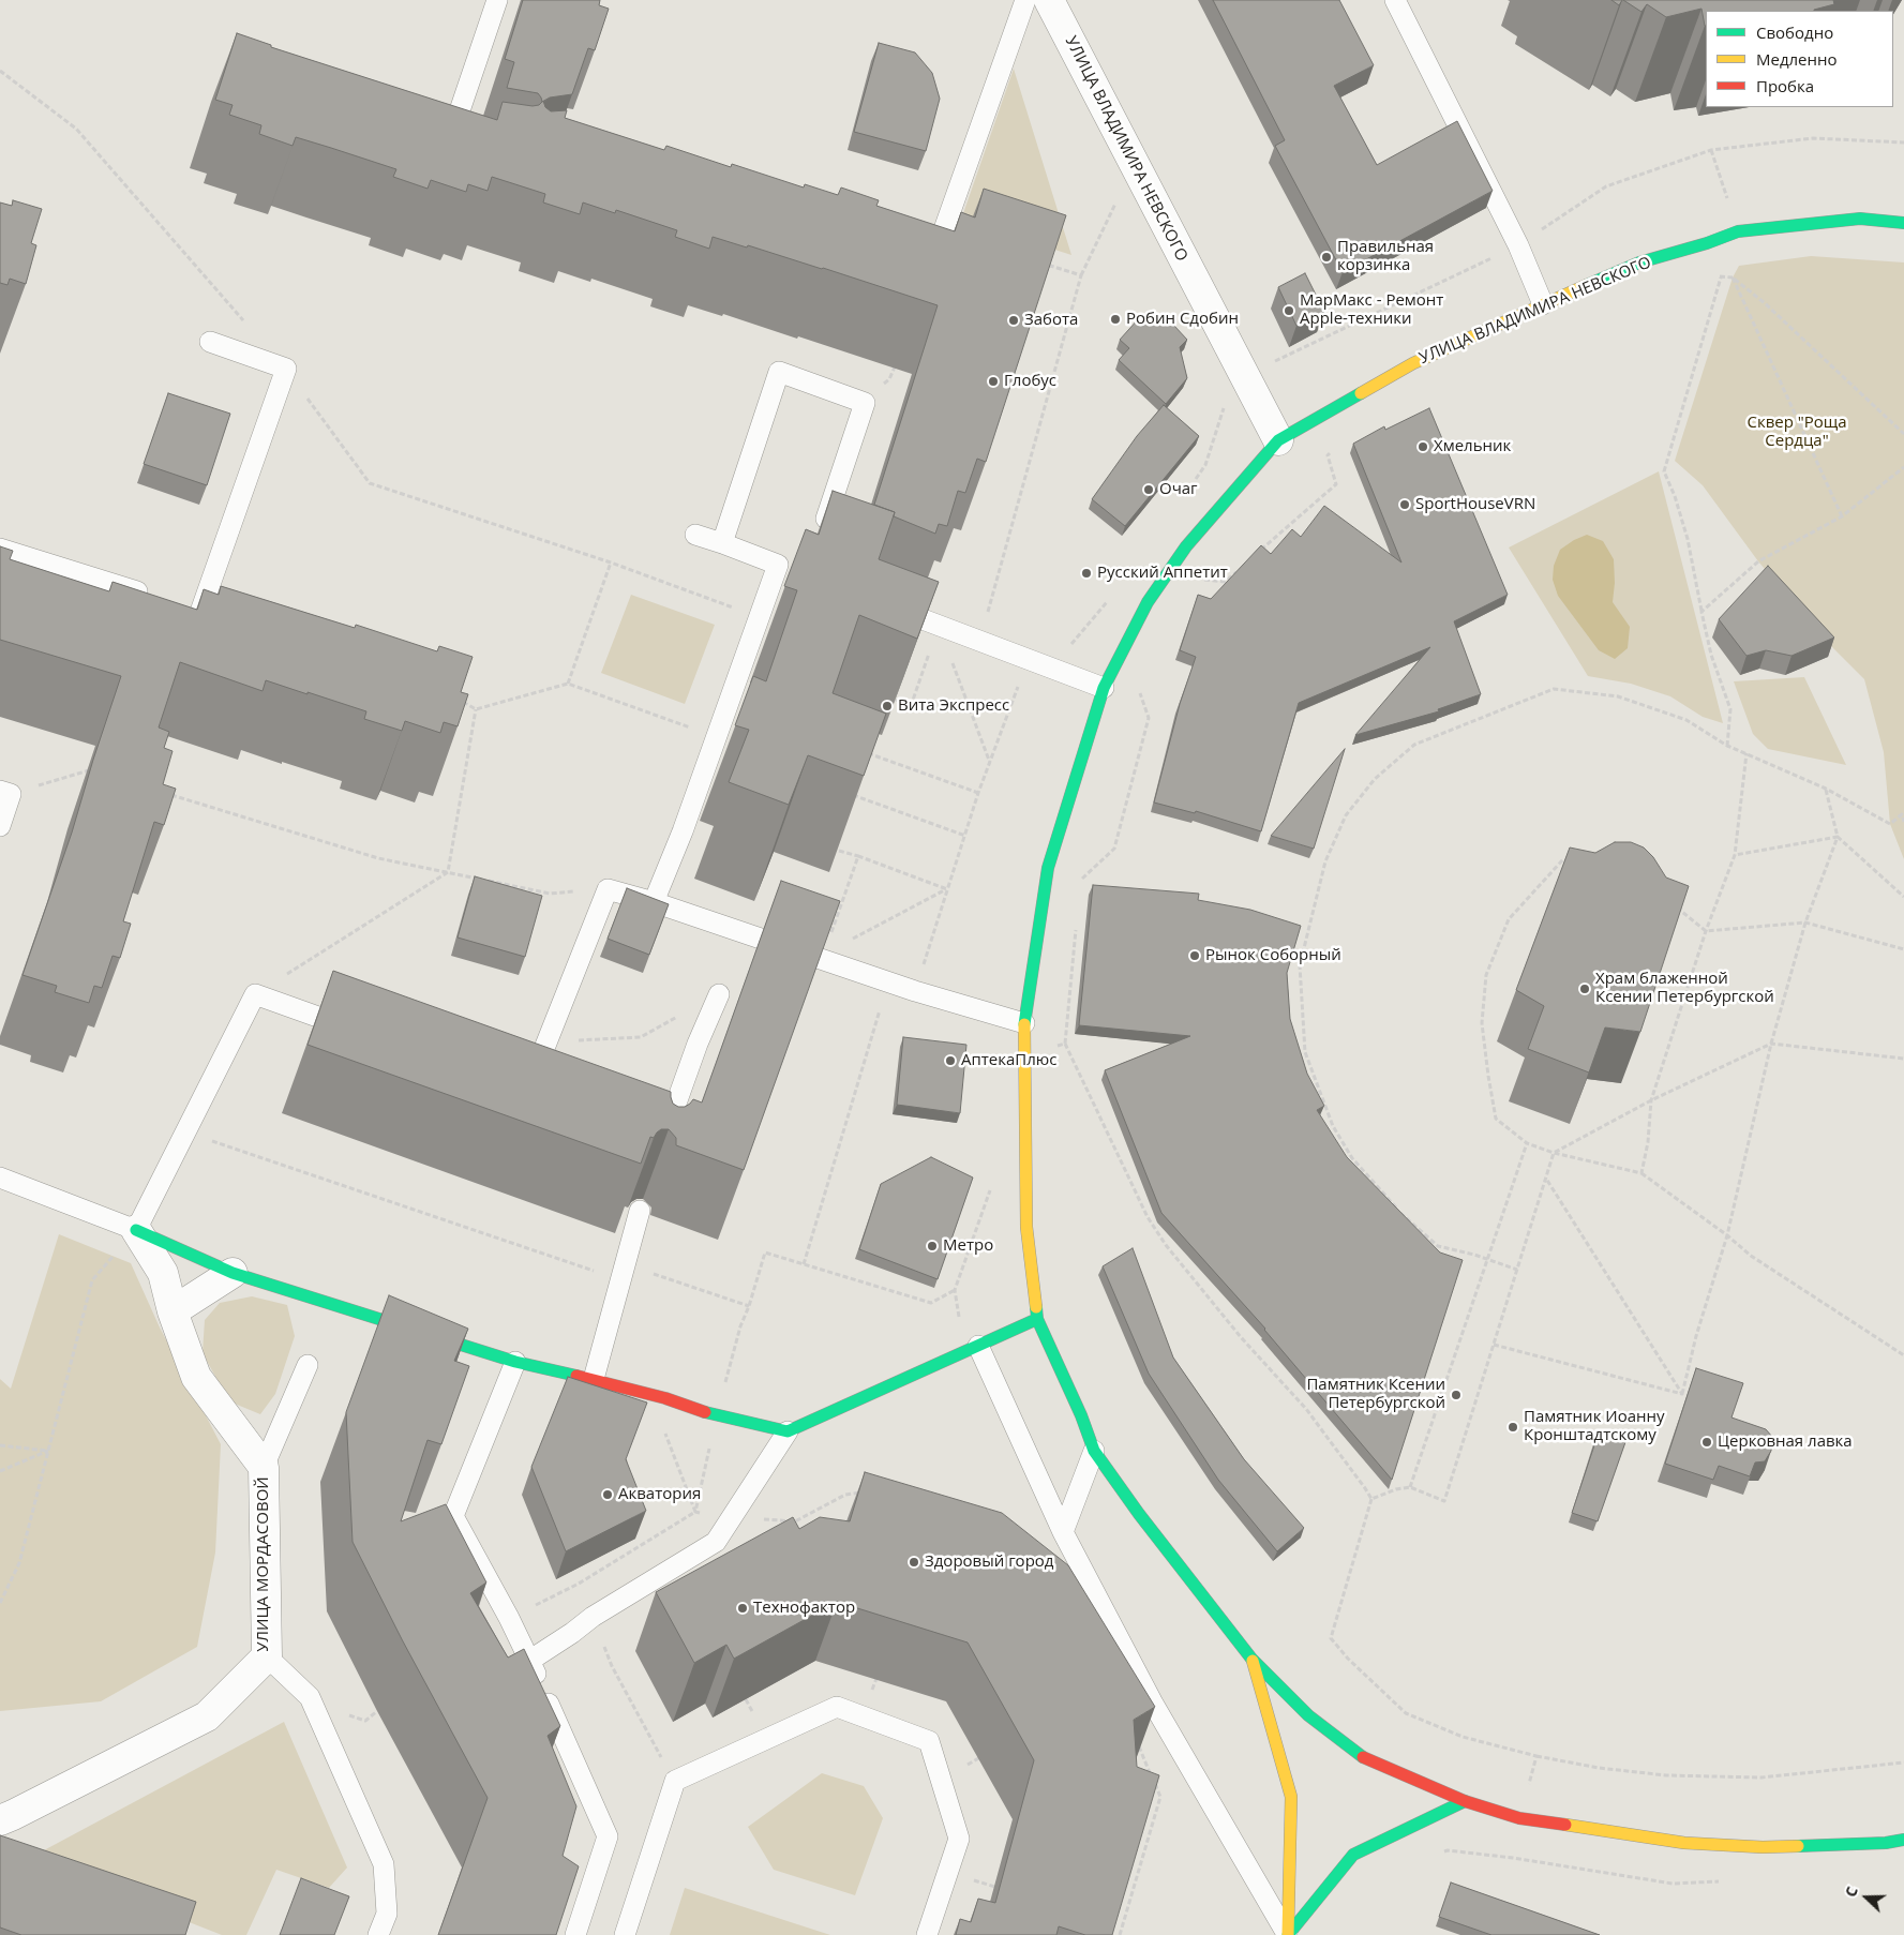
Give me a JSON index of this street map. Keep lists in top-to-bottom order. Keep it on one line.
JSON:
{"streets":{"street":["УЛИЦА ВЛАДИМИРА НЕВСКОГО","УЛИЦА МОРДАСОВОЙ"]},"parks":["Сквер \"Роща Сердца\""],"places":["Правильная корзинка","МарМакс - Ремонт Apple-техники","Робин Сдобин","Забота","Глобус","Хмельник","Очаг","SportHouseVRN","Русский Аппетит","Вита Экспресс","Рынок Соборный","Храм блаженной Ксении Петербургской","АптекаПлюс","Метро","Памятник Ксении Петербургской","Памятник Иоанну Кронштадтскому","Церковная лавка","Акватория","Здоровый город","Технофактор"],"legend":["Свободно","Медленно","Пробка"],"north":"left"}
